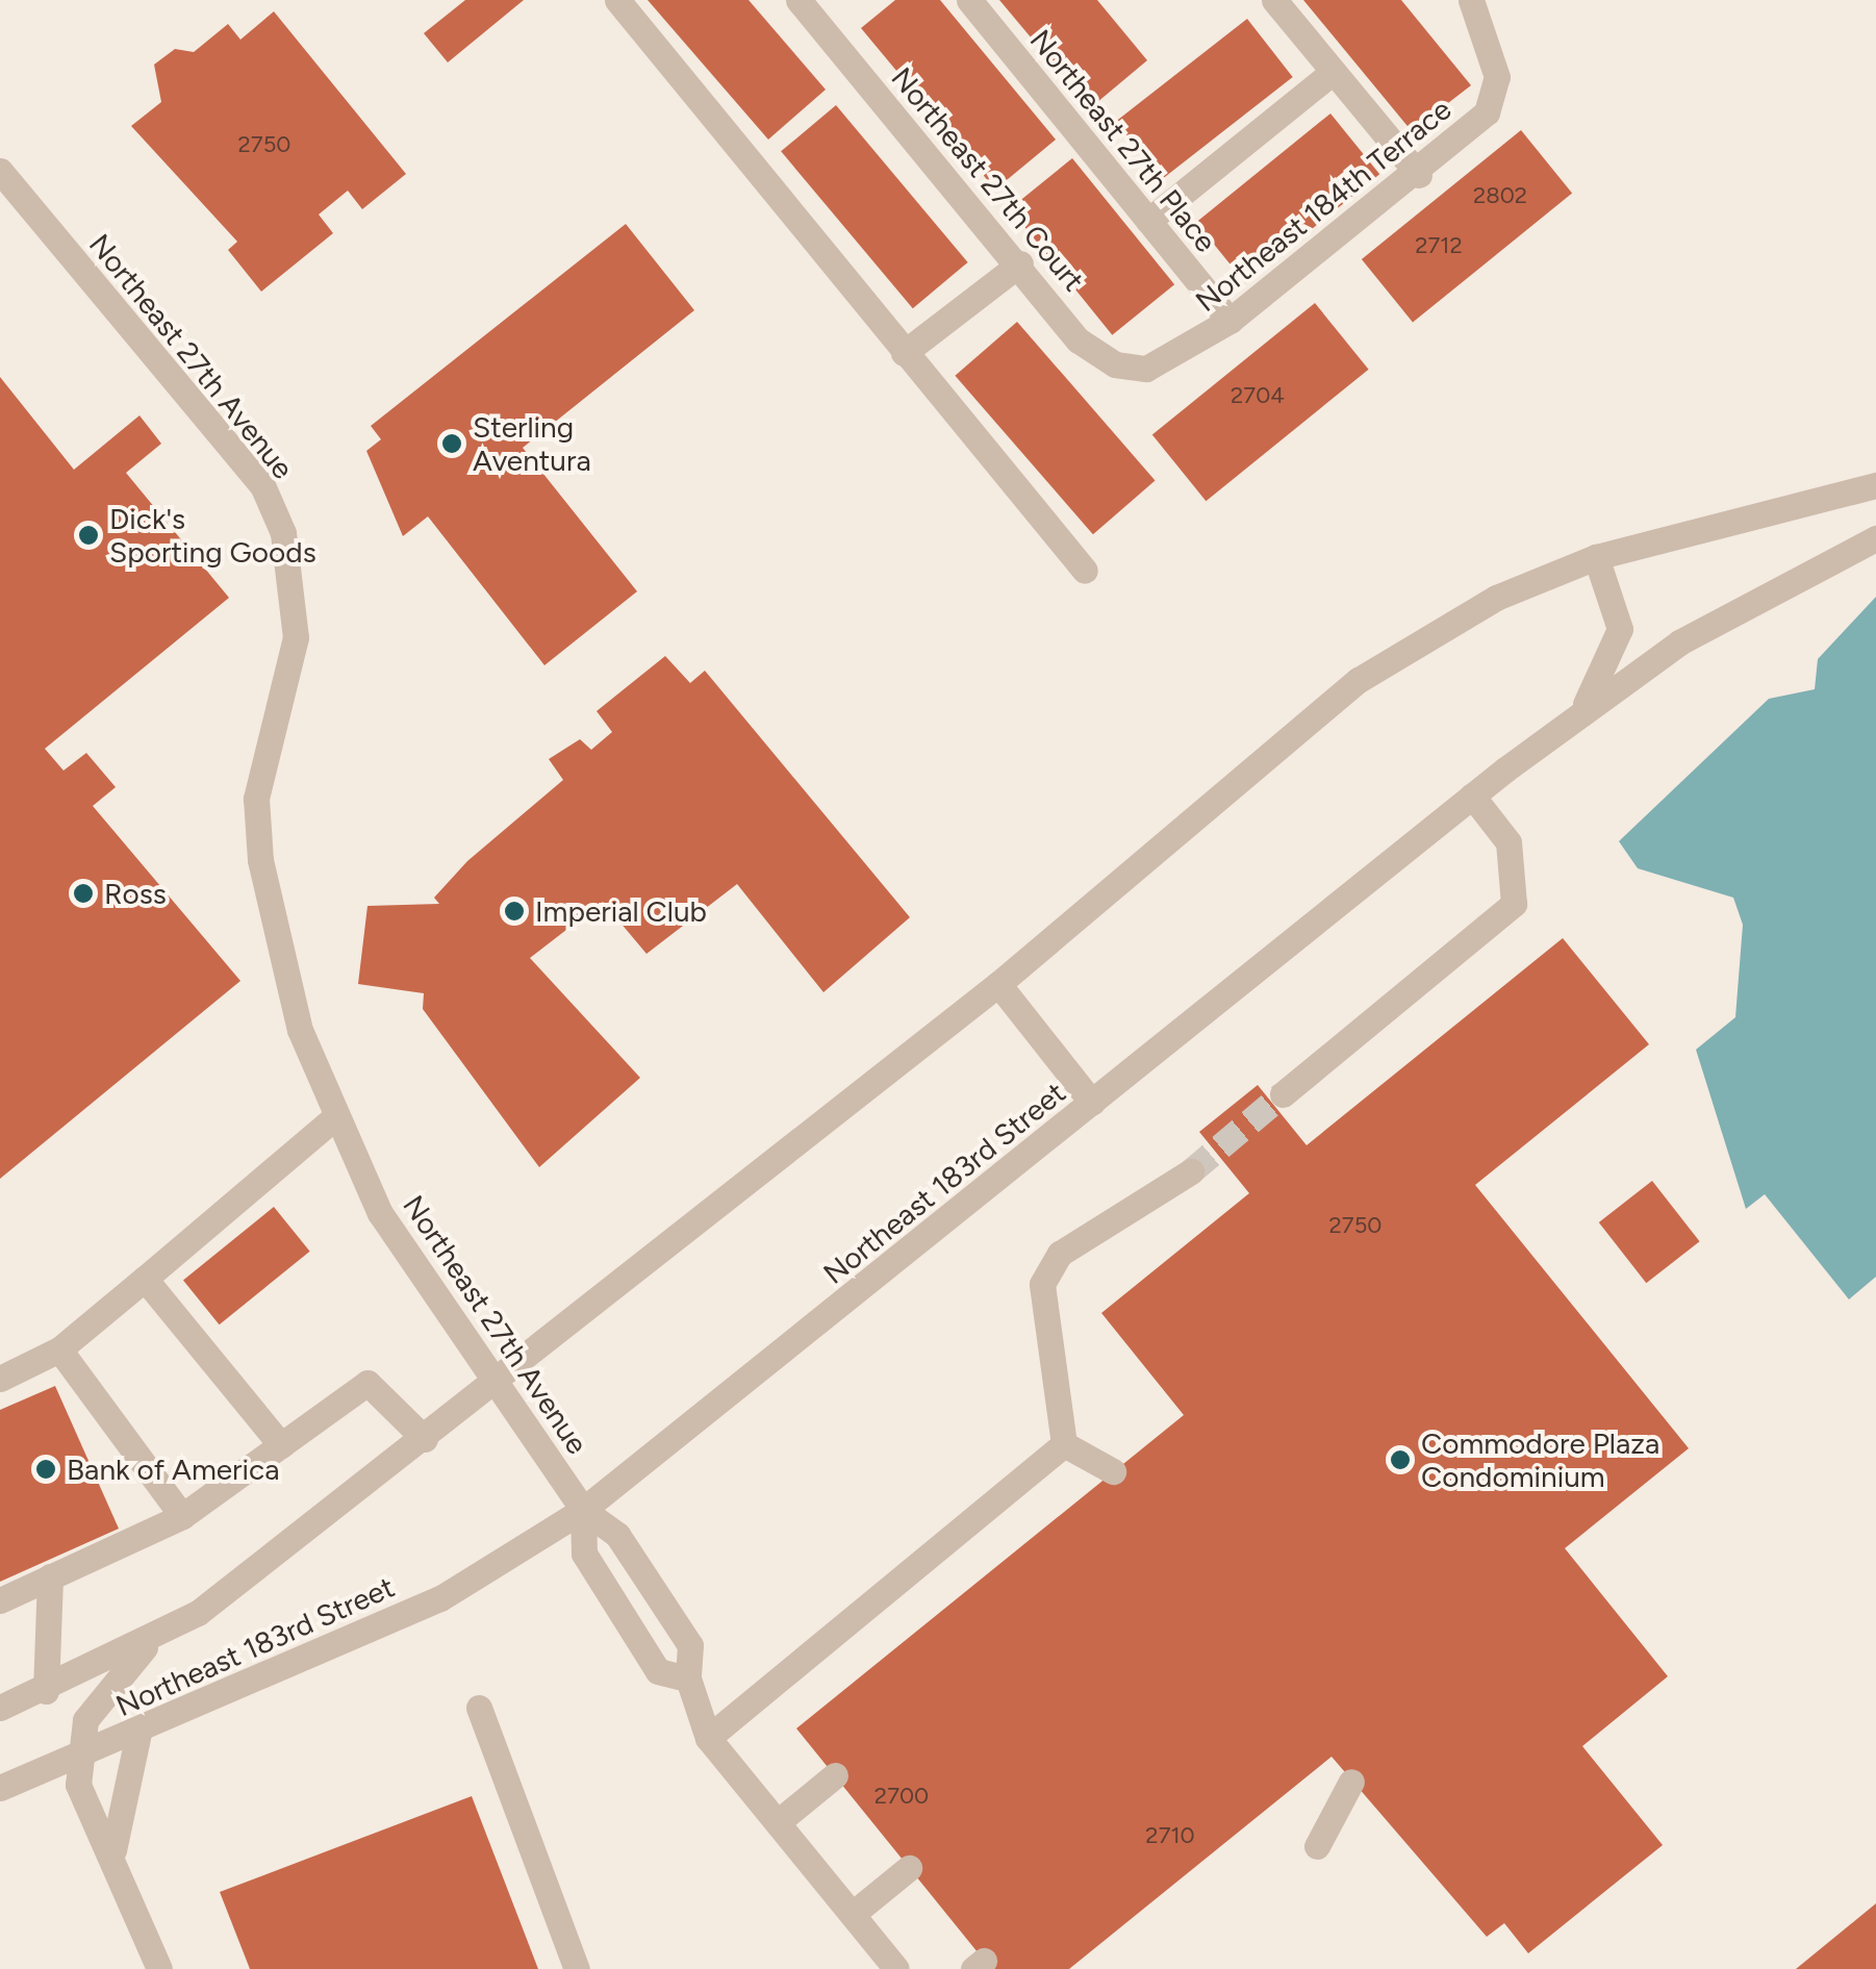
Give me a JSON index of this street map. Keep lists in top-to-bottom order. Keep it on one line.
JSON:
{"streets":{"street":["Northeast 27th Place","Northeast 27th Court","Northeast 184th Terrace","Northeast 27th Avenue","Northeast 183rd Street"]},"crossings":[["Northeast 27th Place","Northeast 184th Terrace"],["Northeast 27th Court","Northeast 184th Terrace"],["Northeast 27th Avenue","Northeast 183rd Street"]],"places":["Sterling Aventura","Dick's Sporting Goods","Ross","Imperial Club","Commodore Plaza Condominium","Bank of America"],"house_numbers":["2750","2802","2712","2704","2750","2700","2710"]}
